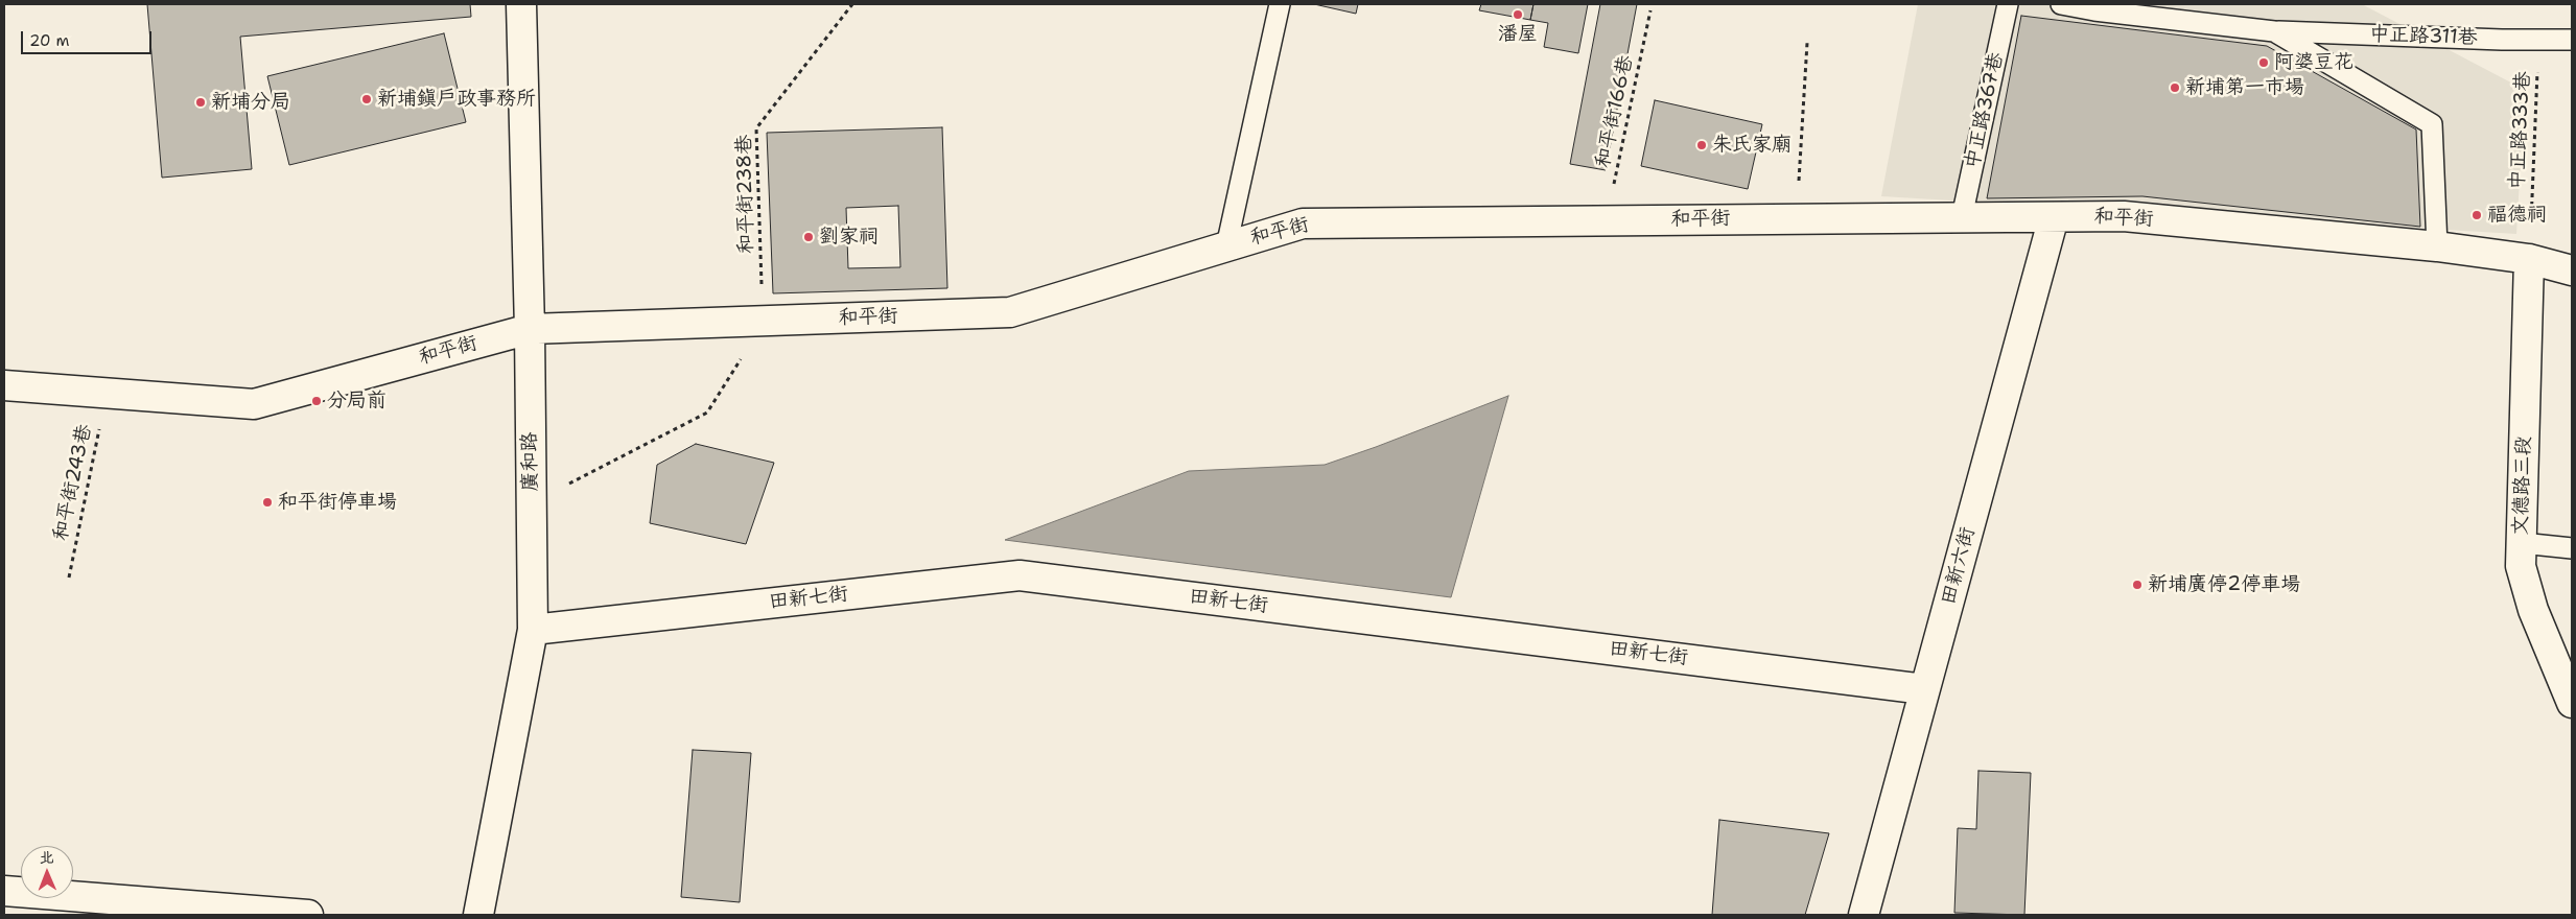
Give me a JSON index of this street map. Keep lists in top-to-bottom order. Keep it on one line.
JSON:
{"streets":{"street":["和平街","廣和路","文德路三段","田新六街","田新七街"],"lane":["中正路311巷","中正路367巷"],"path":["和平街166巷","中正路333巷","和平街238巷","和平街243巷"]},"crossings":[["中正路311巷","中正路333巷"],["中正路367巷","和平街"],["和平街166巷","和平街"],["中正路333巷","和平街"],["中正路333巷","文德路三段"],["和平街238巷","和平街"],["和平街","廣和路"],["和平街","和平街243巷"],["和平街","文德路三段"],["和平街","田新六街"],["廣和路","田新七街"],["田新六街","田新七街"]],"places":["潘屋","阿婆豆花","新埔第一市場","新埔鎮戶政事務所","新埔分局","朱氏家廟","福德祠","劉家祠","分局前","和平街停車場","新埔廣停2停車場"],"scale_bar":"20 m","north":"top"}
